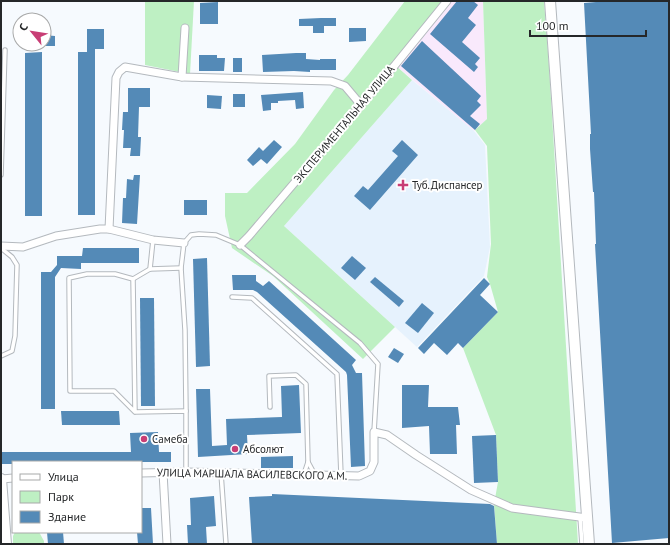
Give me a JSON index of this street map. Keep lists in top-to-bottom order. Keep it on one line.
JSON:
{"streets":{"street":["ЭКСПЕРИМЕНТАЛЬНАЯ УЛИЦА","УЛИЦА МАРШАЛА ВАСИЛЕВСКОГО А.М."]},"places":{"health":["Туб.Диспансер"],"other":["Самеба","Абсолют"]},"legend":["Улица","Парк","Здание"],"scale_bar":"100 m","north":"top left"}
